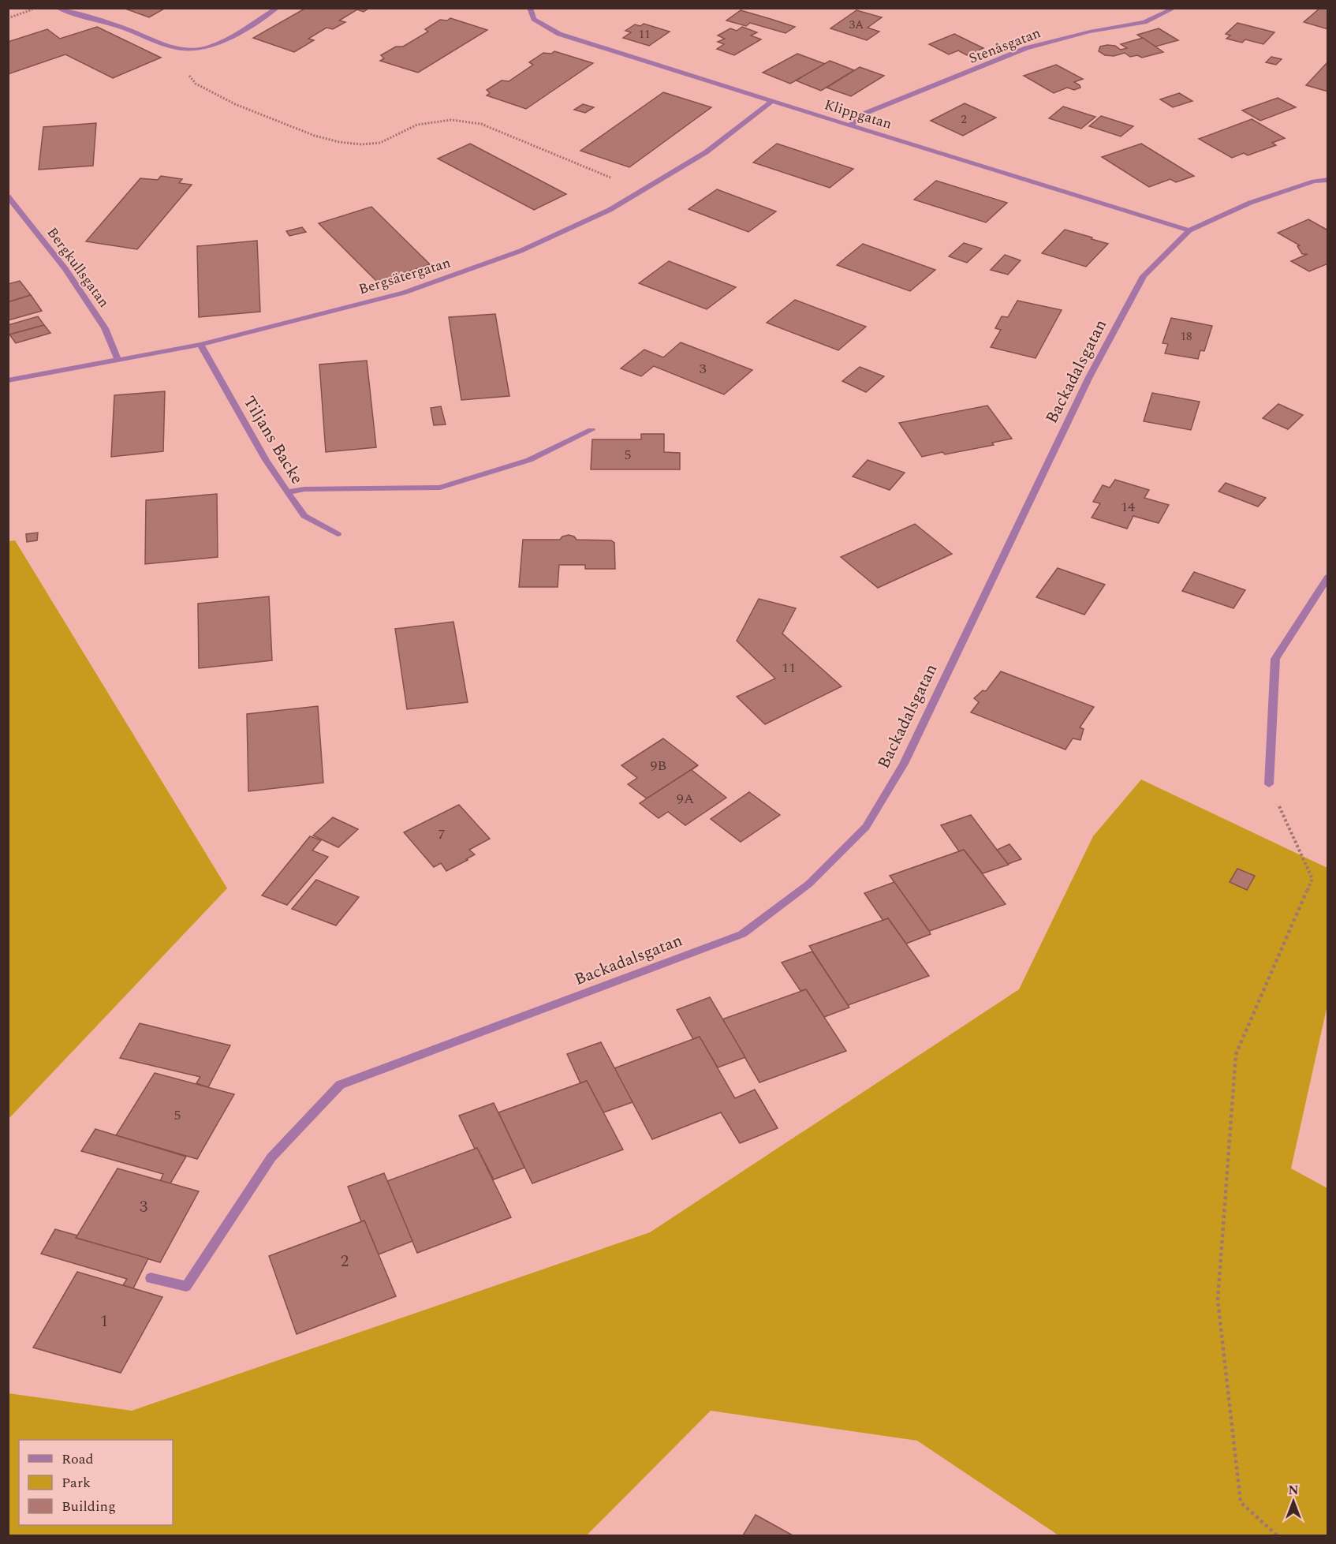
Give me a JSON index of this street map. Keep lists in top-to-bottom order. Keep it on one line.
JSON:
{"streets":{"street":["Stenåsgatan","Klippgatan","Bergkullsgatan","Bergsätergatan","Backadalsgatan","Tiljans Backe"]},"crossings":[["Stenåsgatan","Klippgatan"],["Klippgatan","Bergsätergatan"],["Klippgatan","Backadalsgatan"],["Bergkullsgatan","Bergsätergatan"],["Bergsätergatan","Tiljans Backe"]],"house_numbers":["3A","11","2","18","3","5","14","11","9B","9A","7","5","3","2","1"],"legend":["Road","Park","Building"],"north":"top"}
